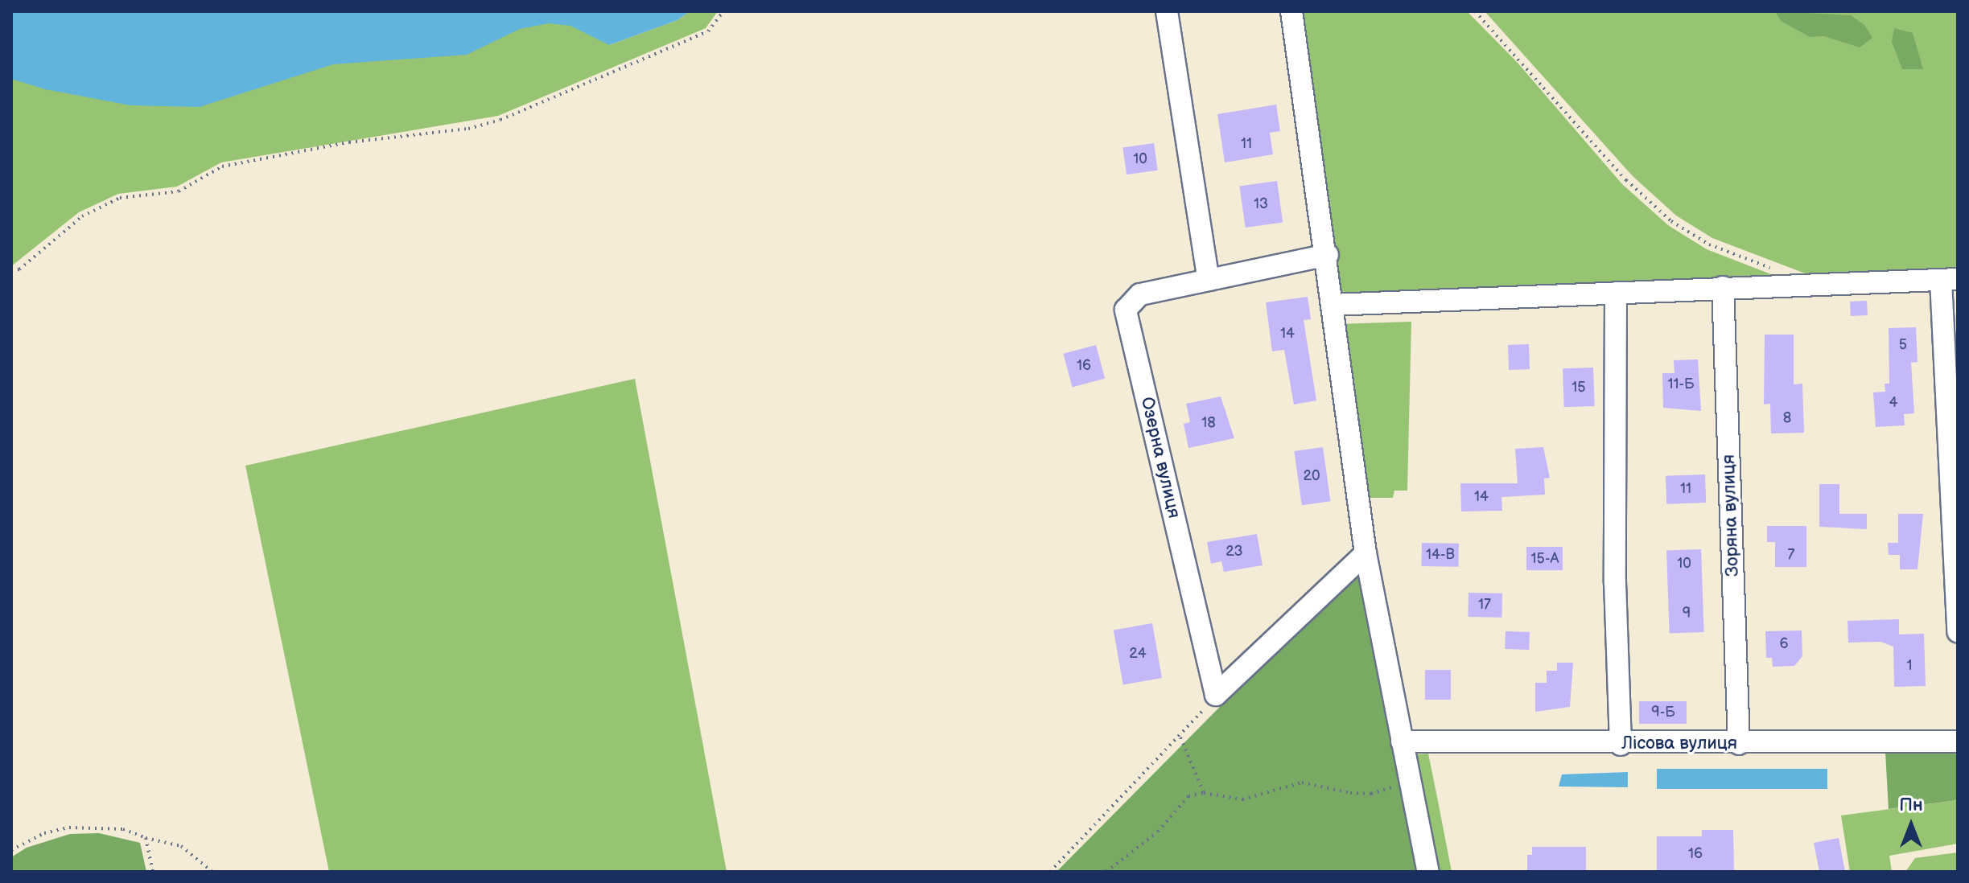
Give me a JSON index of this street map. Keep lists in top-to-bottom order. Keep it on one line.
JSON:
{"streets":{"street":["Озерна вулиця","Зоряна вулиця","Лісова вулиця"]},"crossings":[["Зоряна вулиця","Лісова вулиця"]],"house_numbers":["11","10","13","14","5","16","11-Б","15","4","8","18","20","11","14","23","14-В","7","15-А","10","17","9","6","24","1","9-Б","16"],"north":"top"}
